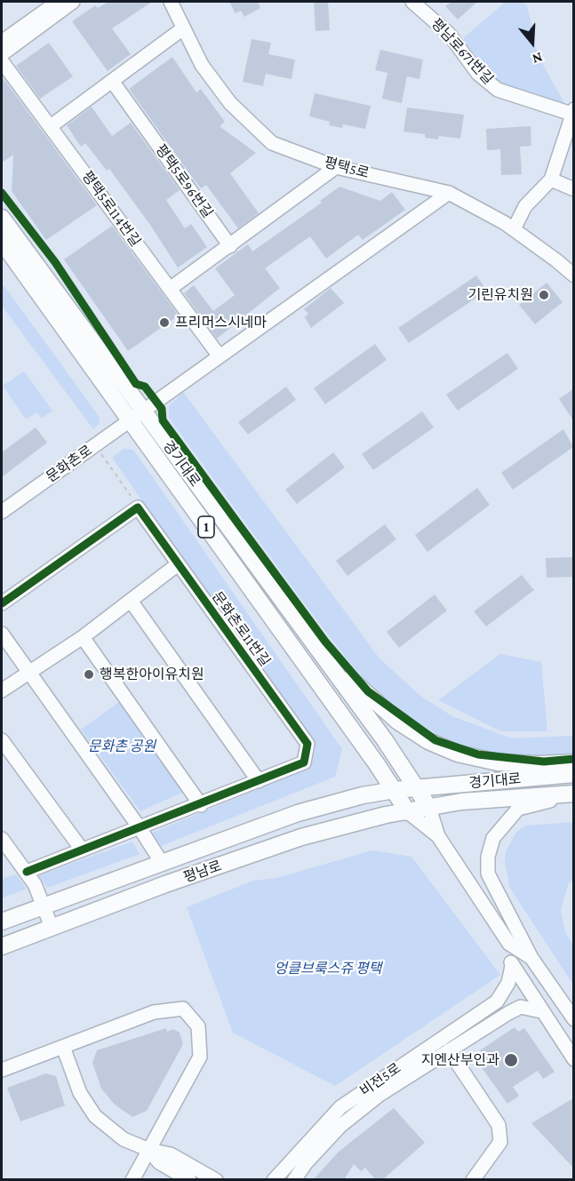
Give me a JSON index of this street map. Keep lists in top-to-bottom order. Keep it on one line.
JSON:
{"streets":{"main road":["경기대로","1","평남로"],"street":["평남로671번길","평택5로","평택5로96번길","평택5로114번길","문화촌로","문화촌로11번길","비전5로"]},"crossings":[["평남로671번길","평택5로"],["문화촌로","경기대로"],["경기대로","평남로"]],"parks":["문화촌 공원","엉클브룩스쥬 평택"],"places":["기린유치원","프리머스시네마","행복한아이유치원","지엔산부인과"],"north":"bottom"}
